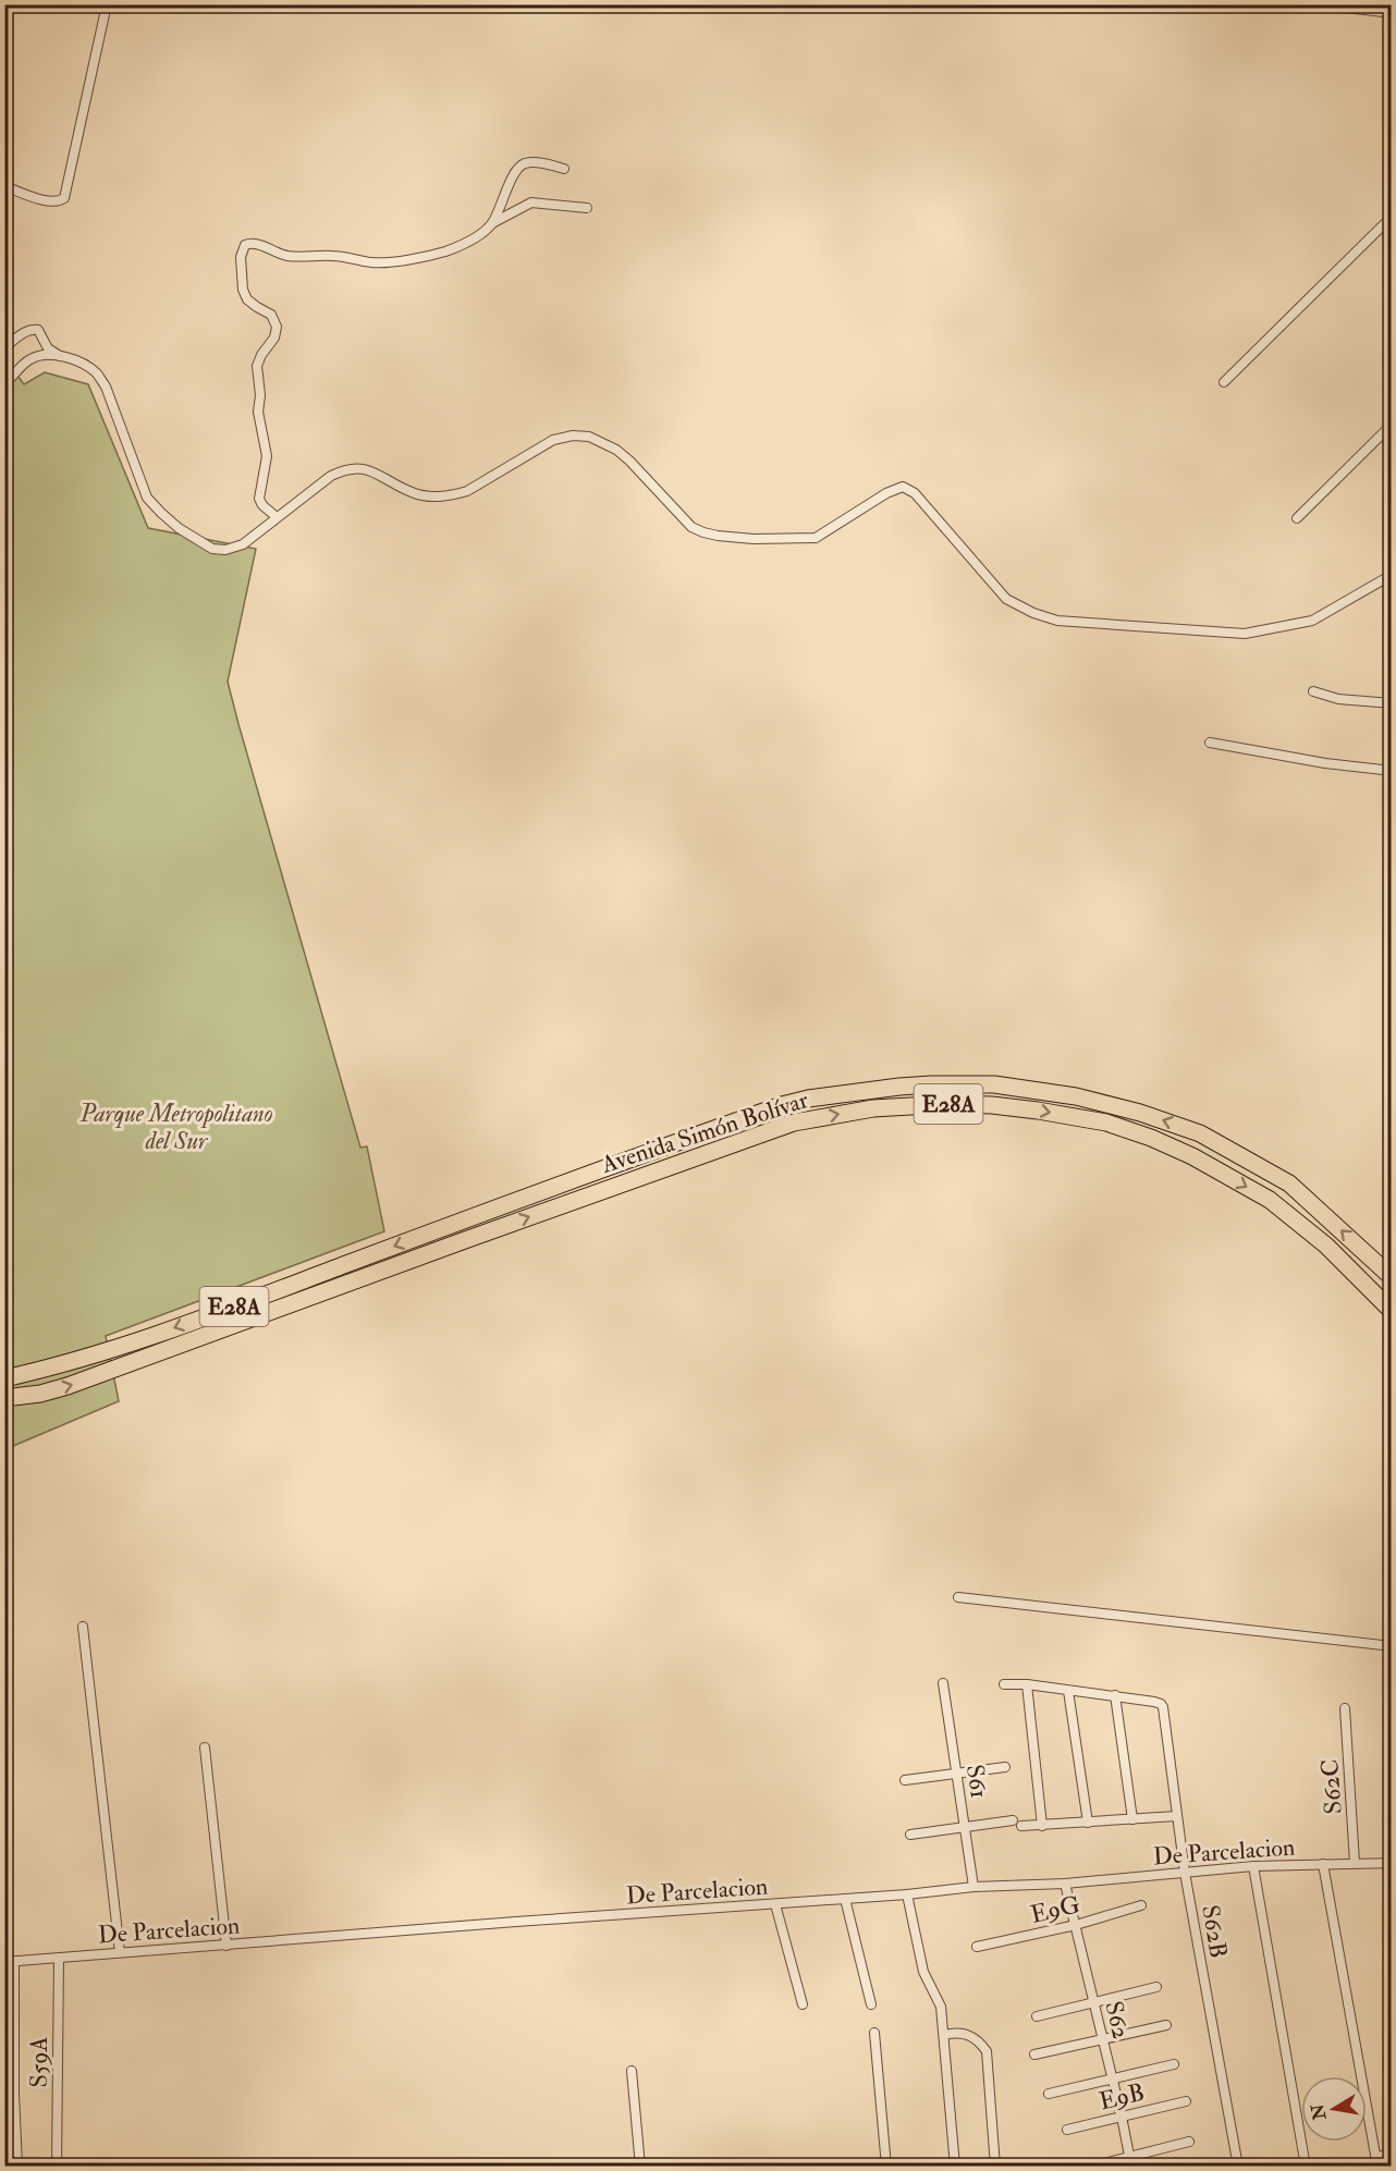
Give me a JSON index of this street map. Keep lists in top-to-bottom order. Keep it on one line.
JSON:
{"streets":{"highway":["E28A","Avenida Simón Bolívar"],"street":["S61","S62C","De Parcelacion","E9G","S62B","S62","S59A","E9B"]},"crossings":[["S61","De Parcelacion"],["S62C","De Parcelacion"],["De Parcelacion","S62B"],["De Parcelacion","S62"],["De Parcelacion","S59A"],["E9G","S62"],["S62","E9B"]],"parks":["Parque Metropolitano del Sur"],"north":"left"}
